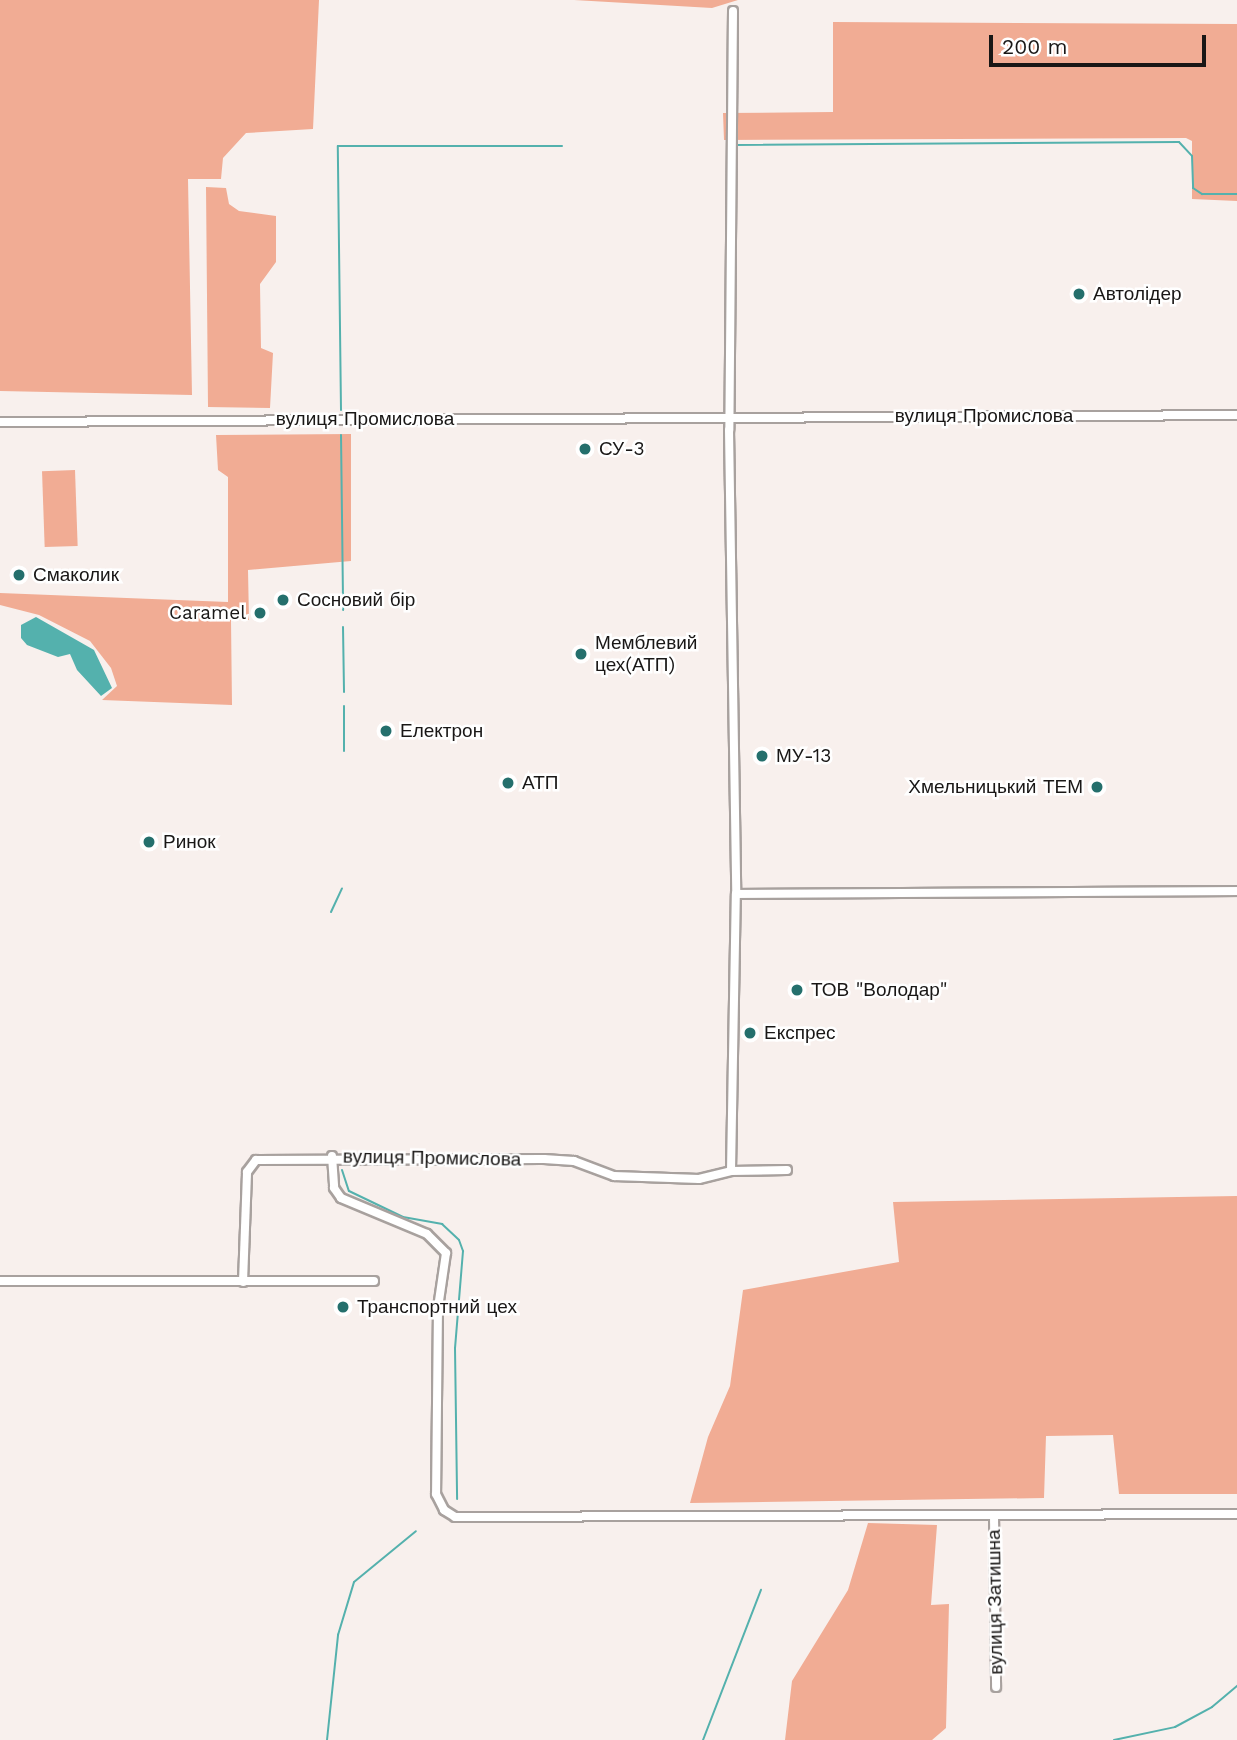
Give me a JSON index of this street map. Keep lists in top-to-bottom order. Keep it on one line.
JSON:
{"streets":{"street":["вулиця Промислова","вулиця Затишна"]},"places":["Автолідер","СУ-3","Смаколик","Сосновий бір","Caramel","Мемблевий цех(АТП)","Електрон","МУ-13","АТП","Хмельницький ТЕМ","Ринок","ТОВ \"Володар\"","Експрес","Транспортний цех"],"scale_bar":"200 m"}
